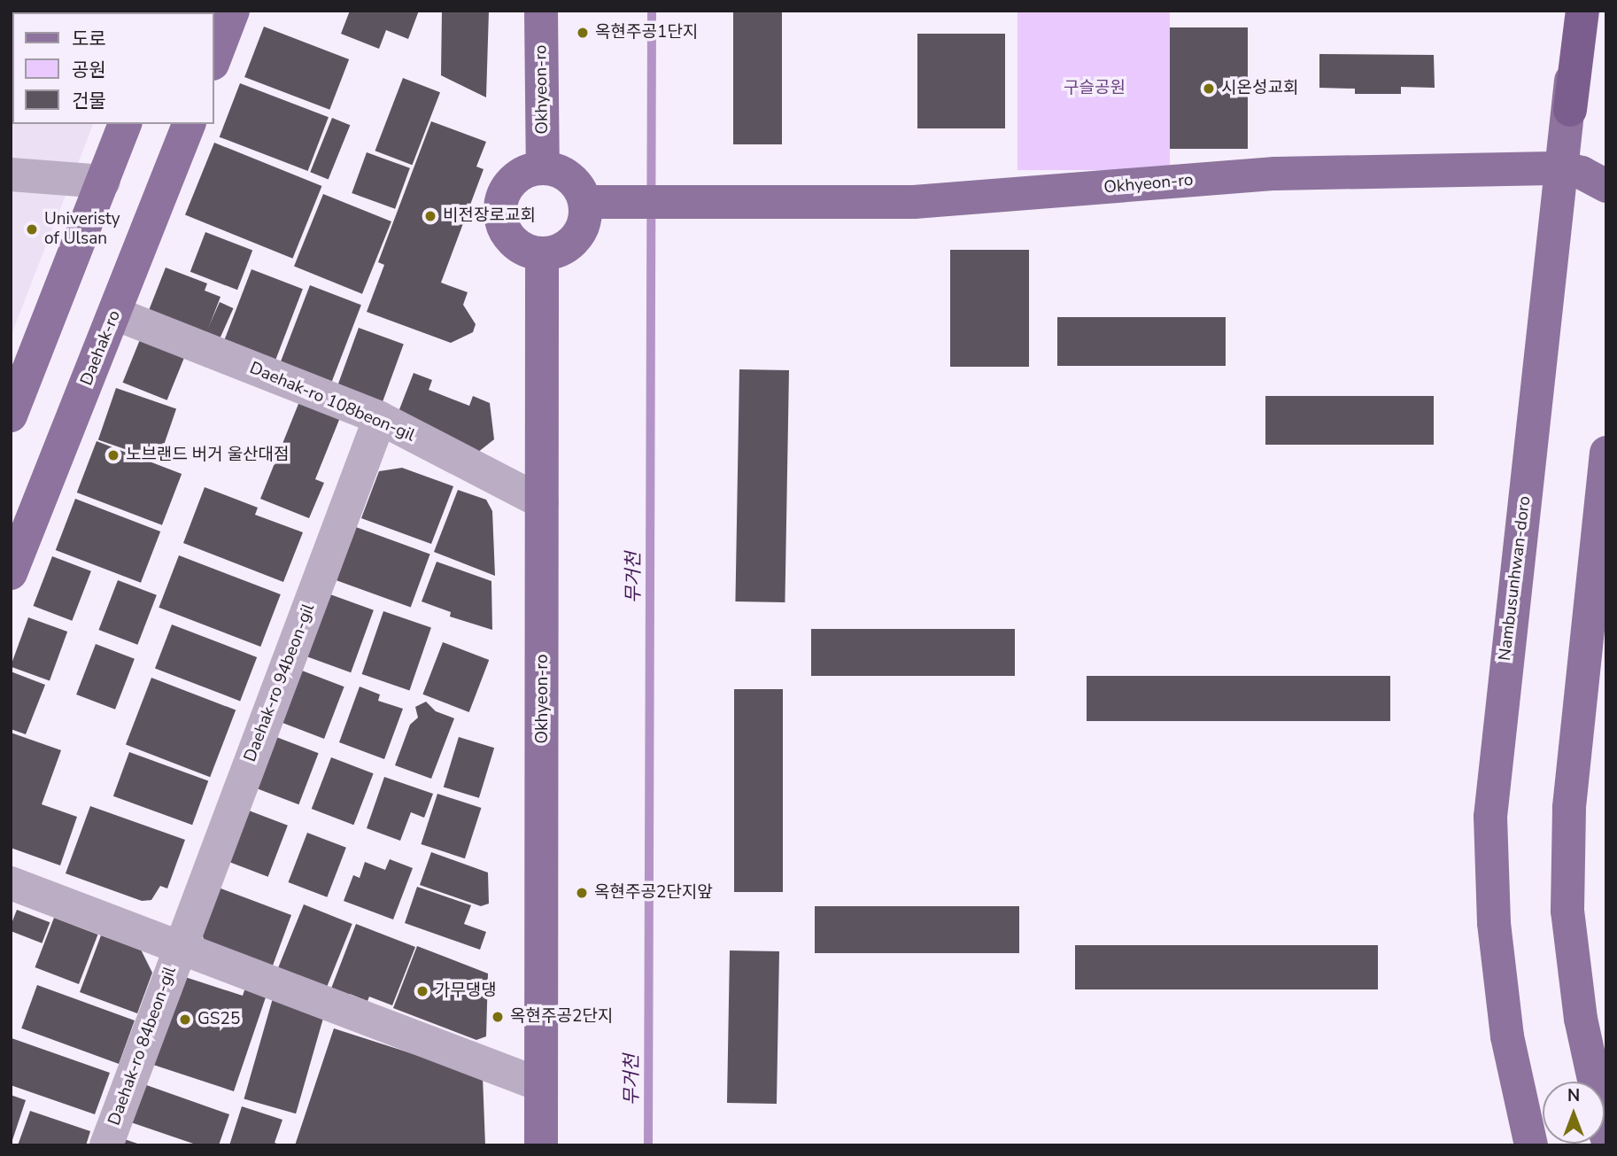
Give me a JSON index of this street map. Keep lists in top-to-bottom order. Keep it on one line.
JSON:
{"streets":{"main road":["Okhyeon-ro","Daehak-ro","Nambusunhwan-doro"],"street":["Daehak-ro 108beon-gil","Daehak-ro 94beon-gil","Daehak-ro 84beon-gil"]},"crossings":[["Okhyeon-ro","Daehak-ro 108beon-gil"],["Okhyeon-ro","Nambusunhwan-doro"],["Daehak-ro","Daehak-ro 108beon-gil"],["Daehak-ro 108beon-gil","Daehak-ro 94beon-gil"],["Daehak-ro 94beon-gil","Daehak-ro 84beon-gil"]],"water":["무거천"],"parks":["구슬공원"],"places":["옥현주공1단지","시온성교회","비전장로교회","Univeristy of Ulsan","노브랜드 버거 울산대점","옥현주공2단지앞","가무댕댕","옥현주공2단지","GS25"],"legend":["도로","공원","건물"],"north":"top"}
